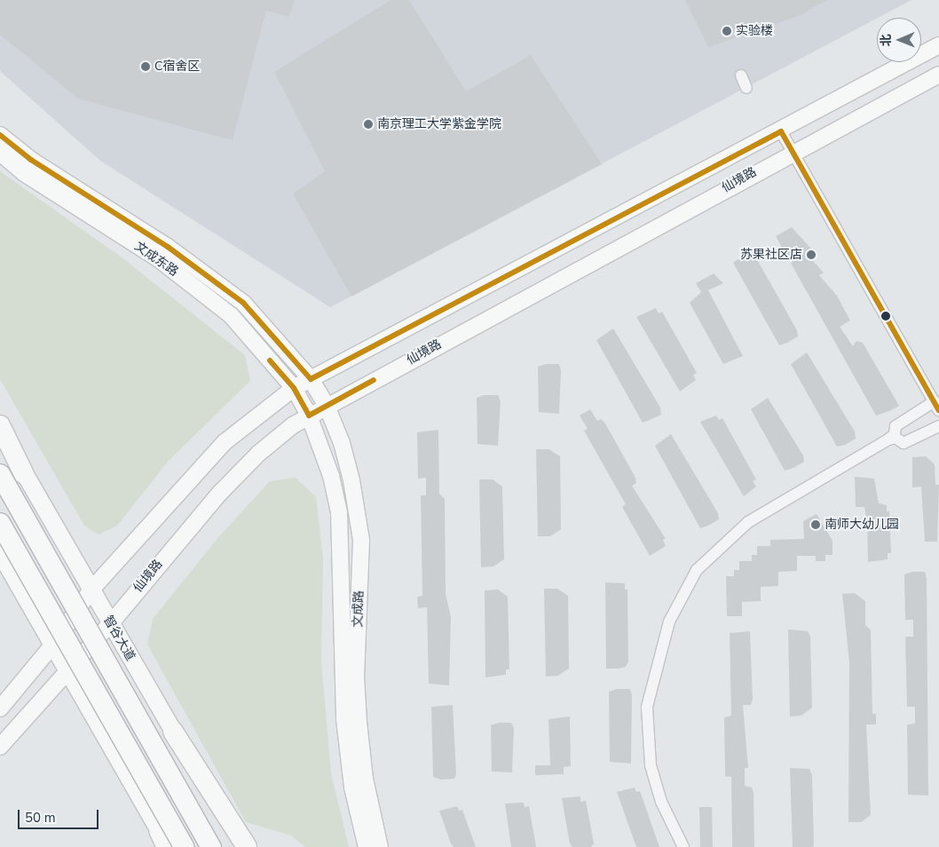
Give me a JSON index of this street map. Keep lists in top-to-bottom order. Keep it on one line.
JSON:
{"streets":{"highway":["智谷大道"],"main road":["仙境路","文成东路","文成路"]},"crossings":[["仙境路","文成东路"],["仙境路","文成路"],["仙境路","智谷大道"],["文成东路","文成路"]],"places":["实验楼","C宿舍区","南京理工大学紫金学院","苏果社区店","南师大幼儿园"],"scale_bar":"50 m","north":"left"}
